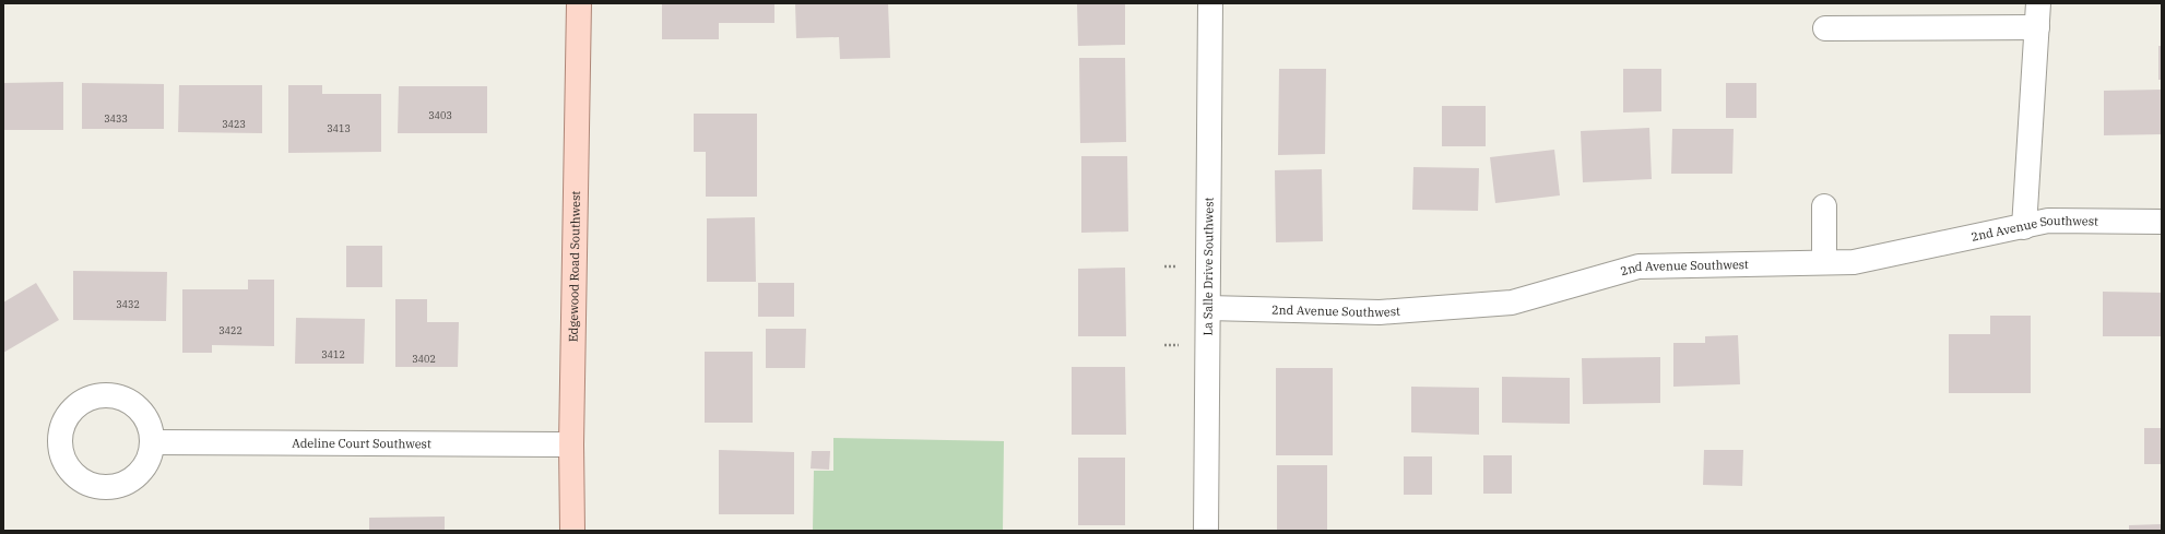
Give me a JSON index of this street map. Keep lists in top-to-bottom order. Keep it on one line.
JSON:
{"streets":{"main road":["Edgewood Road Southwest"],"street":["2nd Avenue Southwest","La Salle Drive Southwest","Adeline Court Southwest"]},"crossings":[["2nd Avenue Southwest","La Salle Drive Southwest"],["Edgewood Road Southwest","Adeline Court Southwest"]],"house_numbers":["3403","3433","3423","3413","3432","3422","3412","3402"]}
